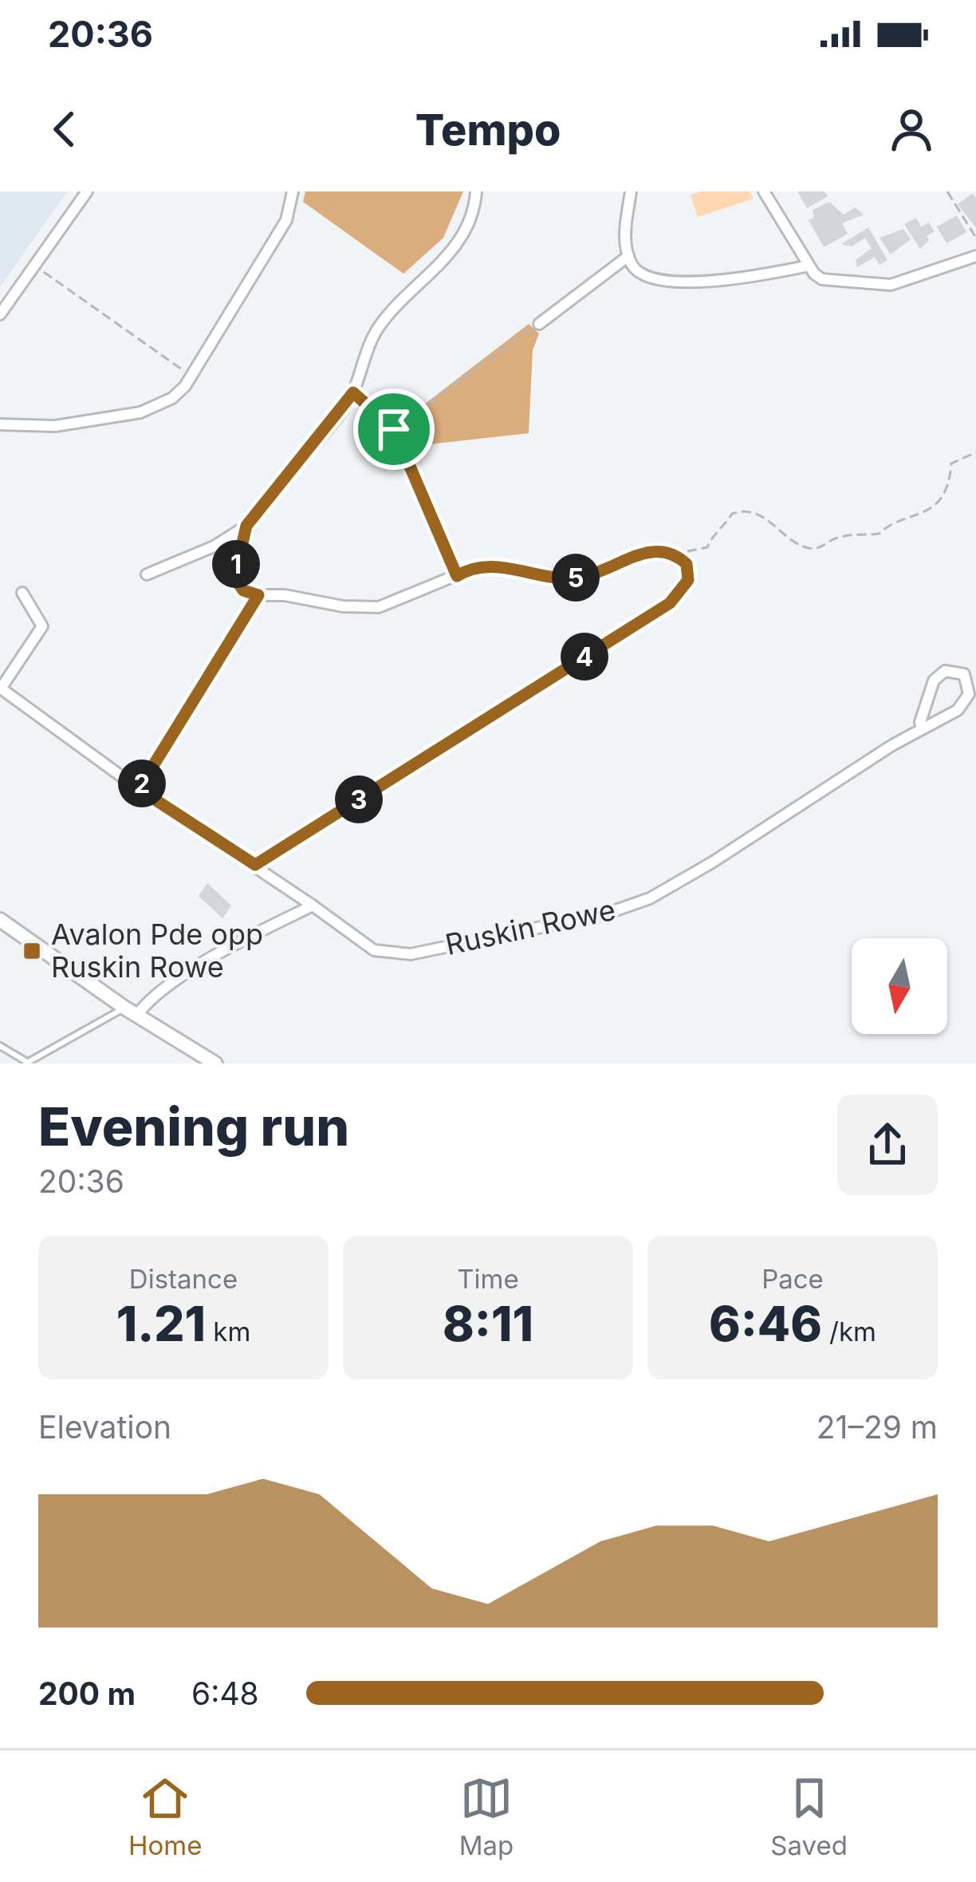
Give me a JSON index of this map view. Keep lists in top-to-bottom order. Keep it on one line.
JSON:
{"streets":{"street":["Ruskin Rowe"]},"places":{"transit":["Avalon Pde opp Ruskin Rowe"]},"north":"bottom","page":{"status":"20:36","header":"Tempo","pins":["1","5","4","2","3"],"heading":["Evening run","20:36"],"stats":[["Distance","1.21 km"],["Time","8:11"],["Pace","6:46 /km"]],"chart":["Elevation","21–29 m"],"list":[{"name":"200 m","note":"6:48"}],"tabs":["Home","Map","Saved"]}}
